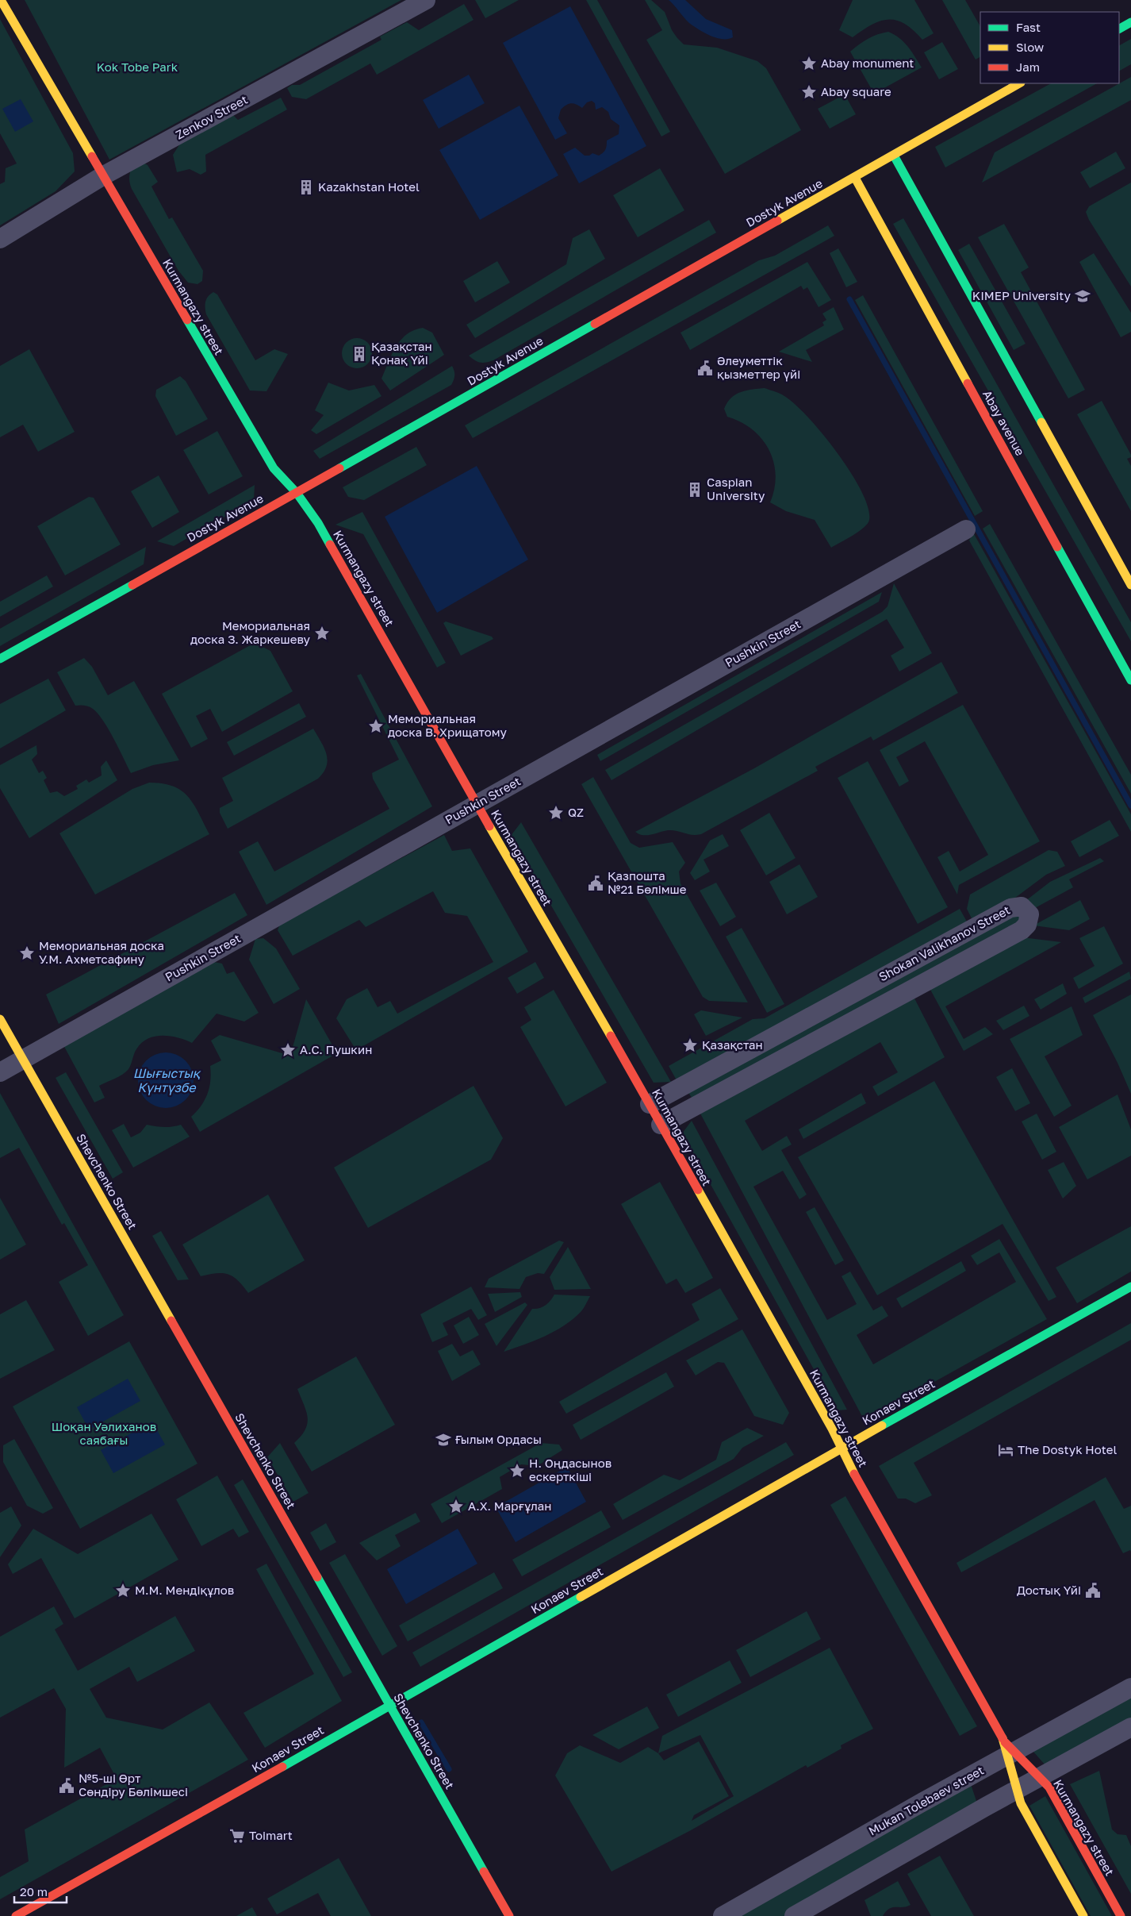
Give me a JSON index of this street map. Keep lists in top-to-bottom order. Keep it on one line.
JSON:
{"streets":{"street":["Zenkov Street","Dostyk Avenue","Kurmangazy street","Abay avenue","Pushkin Street","Shokan Valikhanov Street","Shevchenko Street","Konaev Street","Mukan Tolebaev street"]},"crossings":[["Zenkov Street","Kurmangazy street"],["Dostyk Avenue","Kurmangazy street"],["Dostyk Avenue","Abay avenue"],["Kurmangazy street","Pushkin Street"],["Kurmangazy street","Shokan Valikhanov Street"],["Kurmangazy street","Konaev Street"],["Kurmangazy street","Mukan Tolebaev street"],["Pushkin Street","Shevchenko Street"],["Shevchenko Street","Konaev Street"]],"water":["Шығыстық Күнтүзбе"],"parks":["Kok Tobe Park","Шоқан Уәлиханов саябағы"],"places":{"place":["Abay monument","Abay square","Мемориальная доска З. Жаркешеву","Мемориальная доска В. Хрищатому","QZ","Мемориальная доска У.М. Ахметсафину","Қазақстан","А.С. Пушкин","Н. Оңдасынов ескерткіші","А.Х. Марғұлан","М.М. Мендіқұлов"],"building":["Kazakhstan Hotel","Қазақстан Қонақ Үйі","Caspian University"],"school or university":["KIMEP University","Ғылым Ордасы"],"public building":["Әлеуметтік қызметтер үйі","Қазпошта №21 Бөлімше","Достық Үйі","№5-ші Өрт Сөндіру Бөлімшесі"],"hotel":["The Dostyk Hotel"],"supermarket":["Toimart"]},"legend":["Fast","Slow","Jam"],"scale_bar":"20 m"}
